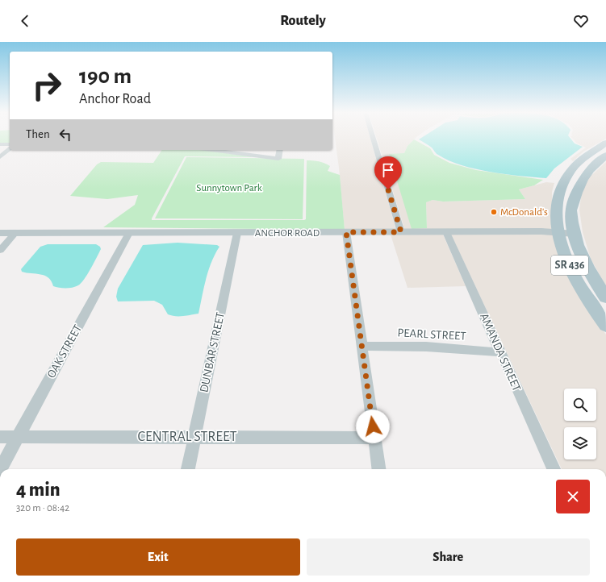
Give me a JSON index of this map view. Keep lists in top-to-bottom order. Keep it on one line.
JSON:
{"streets":{"main road":["SR 436"],"street":["ANCHOR ROAD","PEARL STREET","OAK STREET","DUNBAR STREET","AMANDA STREET","CENTRAL STREET"]},"crossings":[["ANCHOR ROAD","SR 436"],["ANCHOR ROAD","OAK STREET"],["ANCHOR ROAD","DUNBAR STREET"],["ANCHOR ROAD","AMANDA STREET"],["PEARL STREET","AMANDA STREET"],["OAK STREET","CENTRAL STREET"],["DUNBAR STREET","CENTRAL STREET"]],"parks":["Sunnytown Park"],"places":["McDonald's"],"page":{"header":"Routely","turn":["190 m","Anchor Road"],"then":"Then","heading":["4 min","320 m · 08:42"],"buttons":["Exit","Share"]}}
